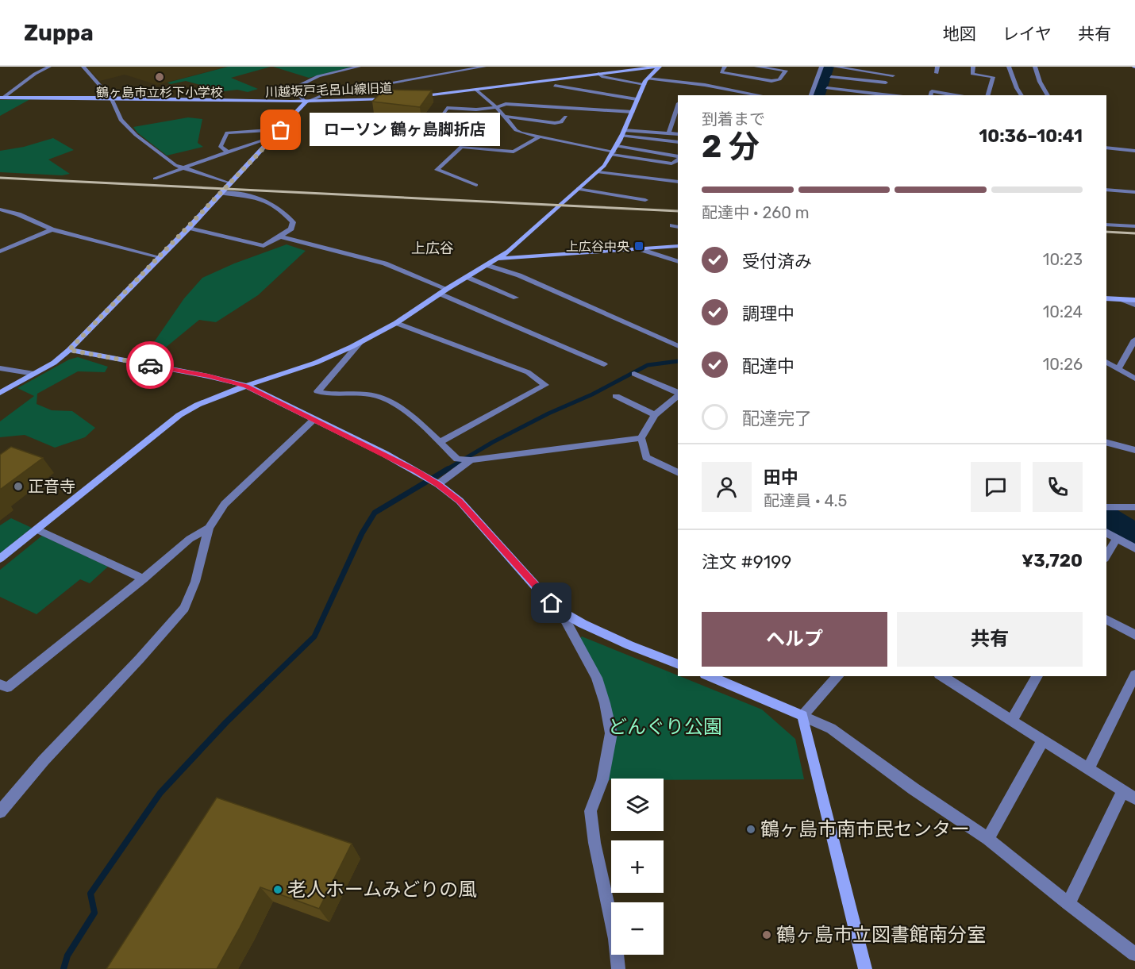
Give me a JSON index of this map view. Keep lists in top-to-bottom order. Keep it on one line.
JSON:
{"streets":{"street":["川越坂戸毛呂山線旧道"]},"districts":["上広谷"],"parks":["どんぐり公園"],"places":{"other":["鶴ヶ島市立杉下小学校","ローソン 鶴ヶ島脚折店","正音寺","鶴ヶ島市南市民センター","老人ホームみどりの風","鶴ヶ島市立図書館南分室"],"transit":["上広谷中央"]},"page":{"header":"Zuppa","nav":["地図","レイヤ","共有"],"heading":["2 分","到着まで","10:36–10:41"],"panel":["田中","配達員 · 4.5","注文 #9199","¥3,720"],"bubble":"ローソン 鶴ヶ島脚折店","bar":"配達中 · 260 m","list":[["受付済み","10:23"],["調理中","10:24"],["配達中","10:26"],"配達完了"],"buttons":["ヘルプ","共有"],"map_buttons":["+","−"]}}
